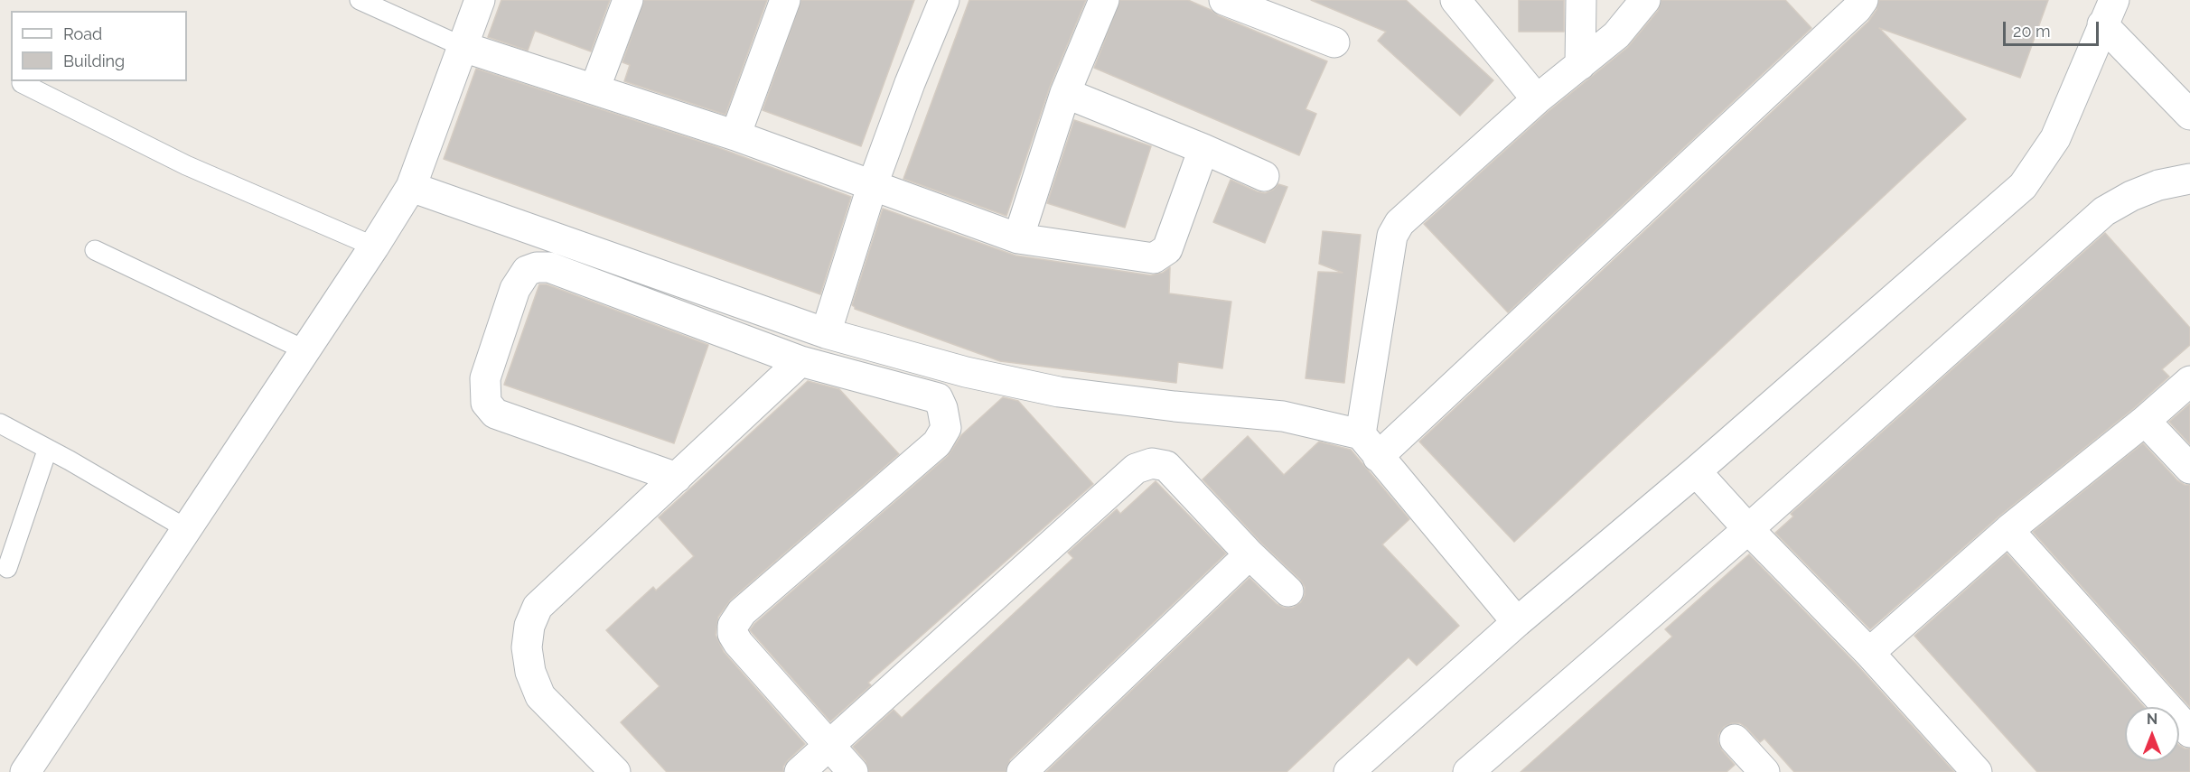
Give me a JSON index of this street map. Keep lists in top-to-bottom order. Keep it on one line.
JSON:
{"legend":["Road","Building"],"scale_bar":"20 m","north":"top"}
